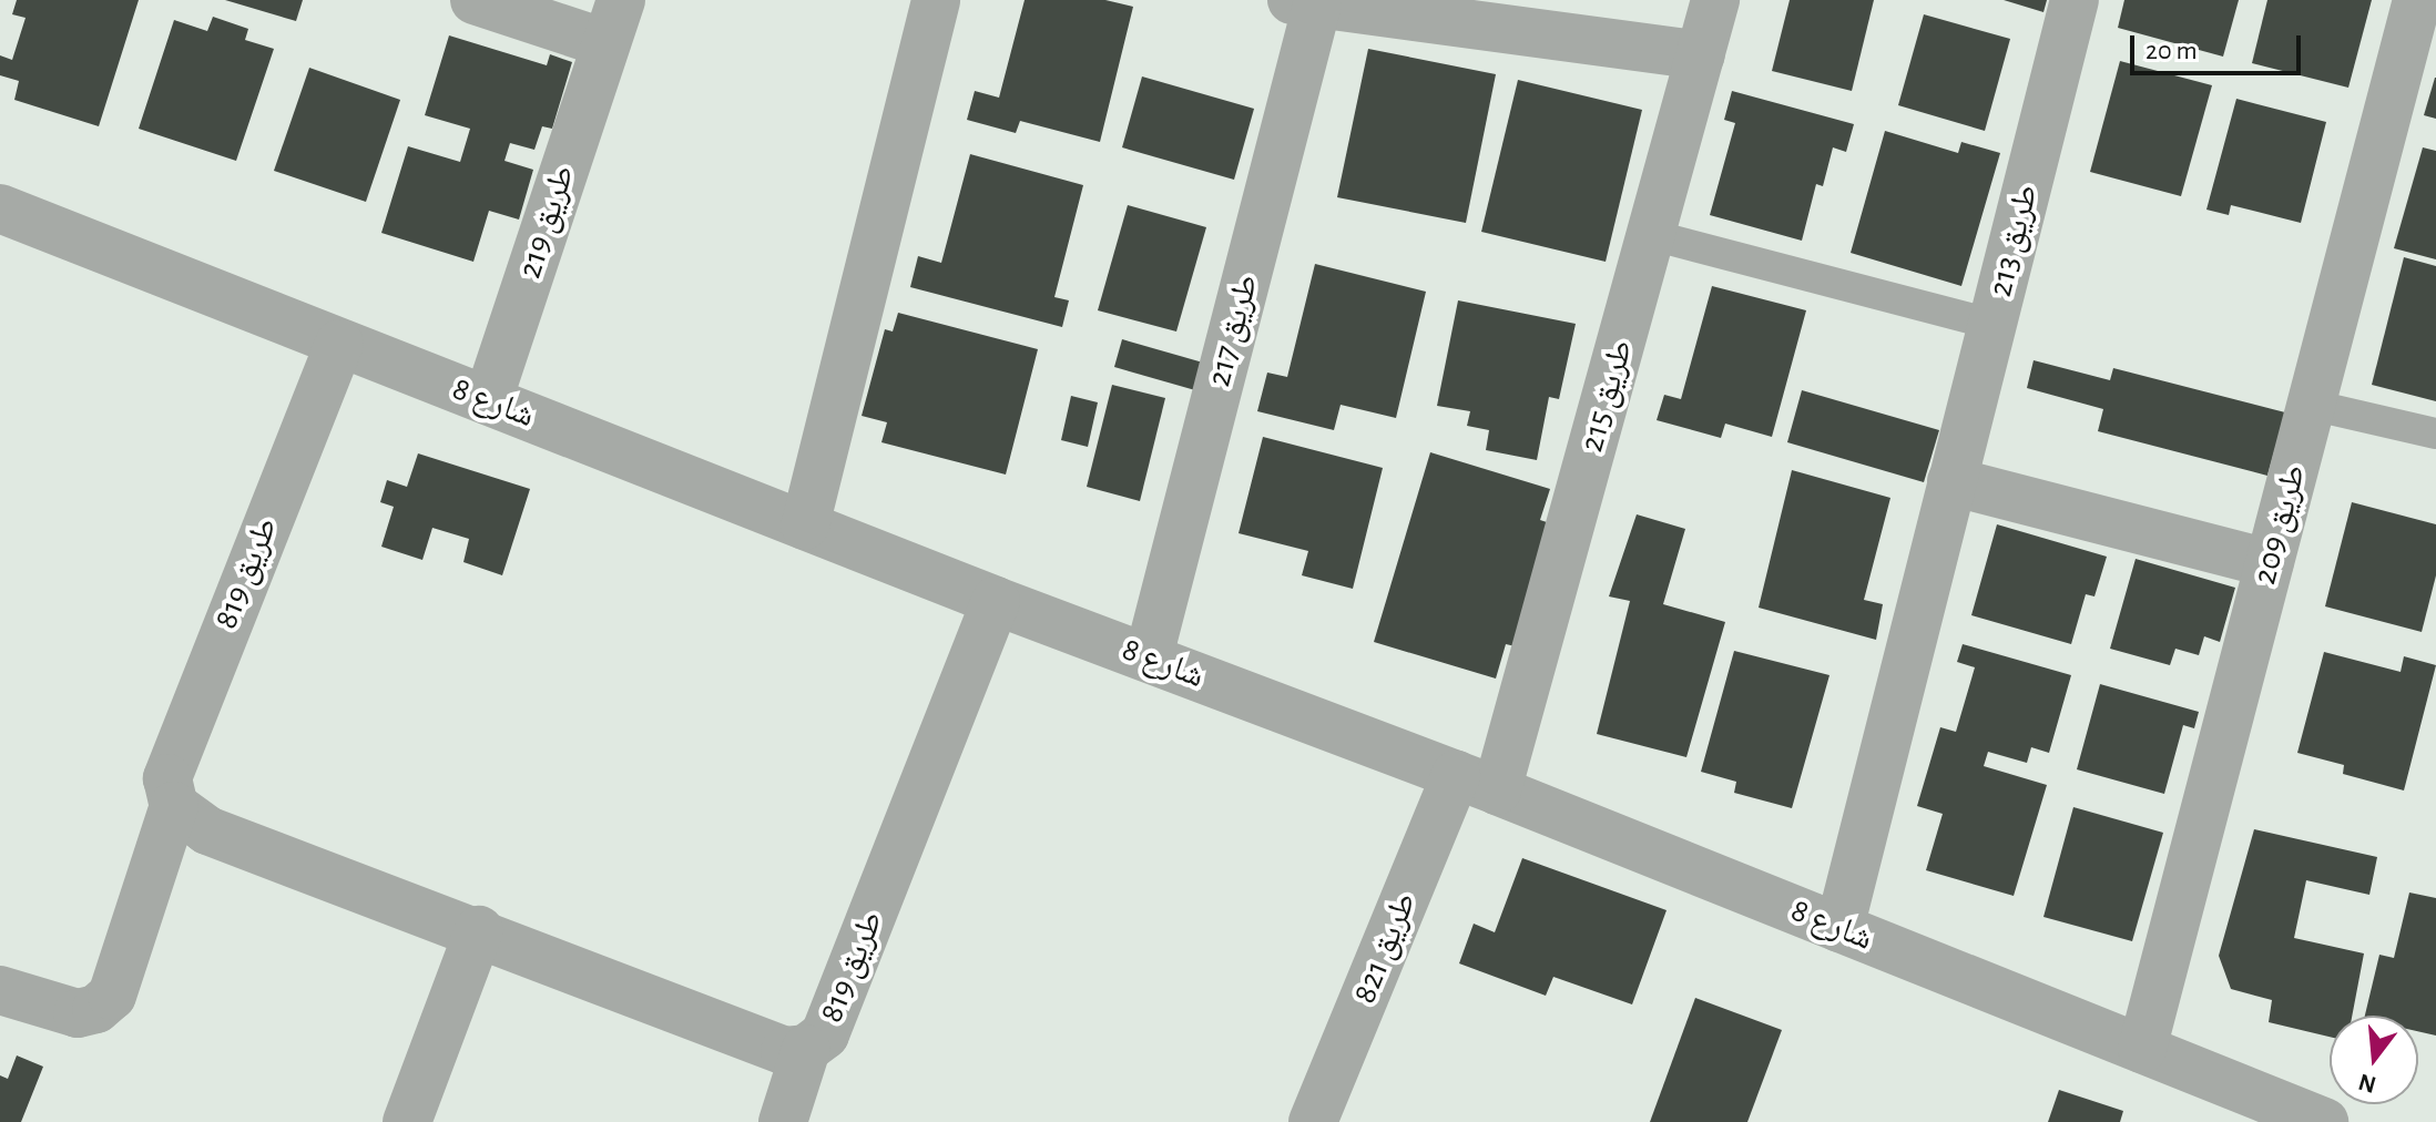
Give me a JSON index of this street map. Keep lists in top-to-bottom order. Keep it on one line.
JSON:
{"streets":{"street":["طريق 219","طريق 213","طريق 217","طريق 215","شارع 8","طريق 209","طريق 819","طريق 821"]},"crossings":[["طريق 219","شارع 8"],["طريق 213","شارع 8"],["طريق 217","طريق 215"],["طريق 217","شارع 8"],["طريق 215","شارع 8"],["طريق 215","طريق 821"],["شارع 8","طريق 209"],["شارع 8","طريق 819"],["شارع 8","طريق 821"]],"scale_bar":"20 m","north":"bottom"}
